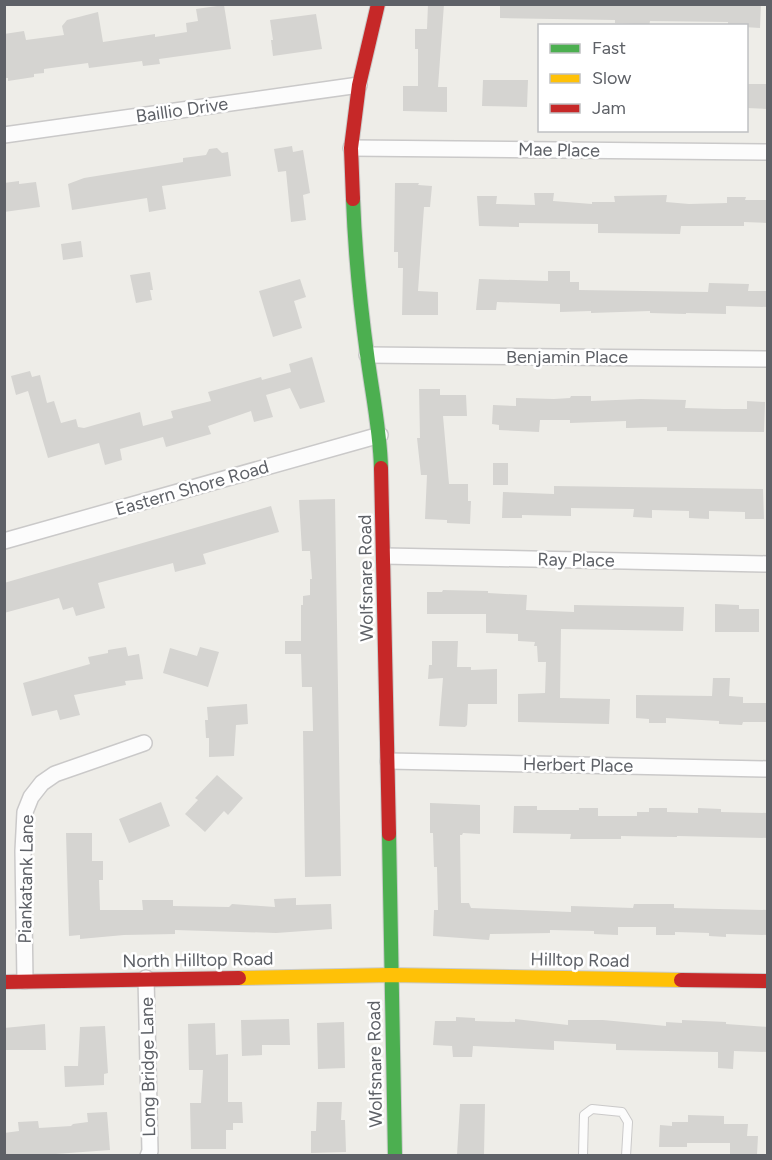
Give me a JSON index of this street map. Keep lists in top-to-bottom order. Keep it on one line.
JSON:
{"streets":{"street":["Baillio Drive","Mae Place","Benjamin Place","Eastern Shore Road","Ray Place","Wolfsnare Road","Herbert Place","Piankatank Lane","North Hilltop Road","Hilltop Road","Long Bridge Lane"]},"crossings":[["Baillio Drive","Wolfsnare Road"],["Mae Place","Wolfsnare Road"],["Benjamin Place","Wolfsnare Road"],["Eastern Shore Road","Wolfsnare Road"],["Ray Place","Wolfsnare Road"],["Wolfsnare Road","Herbert Place"],["Wolfsnare Road","North Hilltop Road"],["Wolfsnare Road","Hilltop Road"],["Piankatank Lane","North Hilltop Road"],["North Hilltop Road","Hilltop Road"],["North Hilltop Road","Long Bridge Lane"]],"legend":["Fast","Slow","Jam"]}
